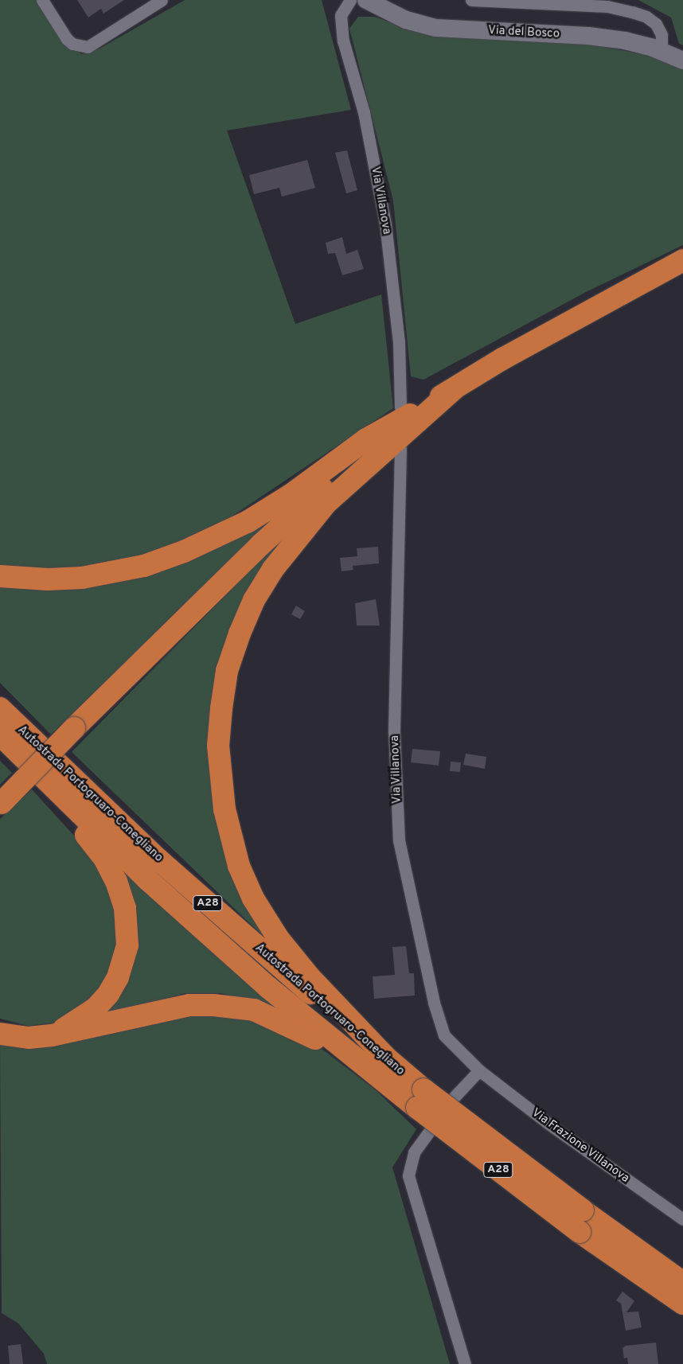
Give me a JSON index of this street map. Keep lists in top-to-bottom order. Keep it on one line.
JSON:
{"streets":{"highway":["Autostrada Portogruaro-Conegliano","A28"],"street":["Via del Bosco","Via Villanova","Via Frazione Villanova"]},"crossings":[["Via Villanova","Via Frazione Villanova"]]}
